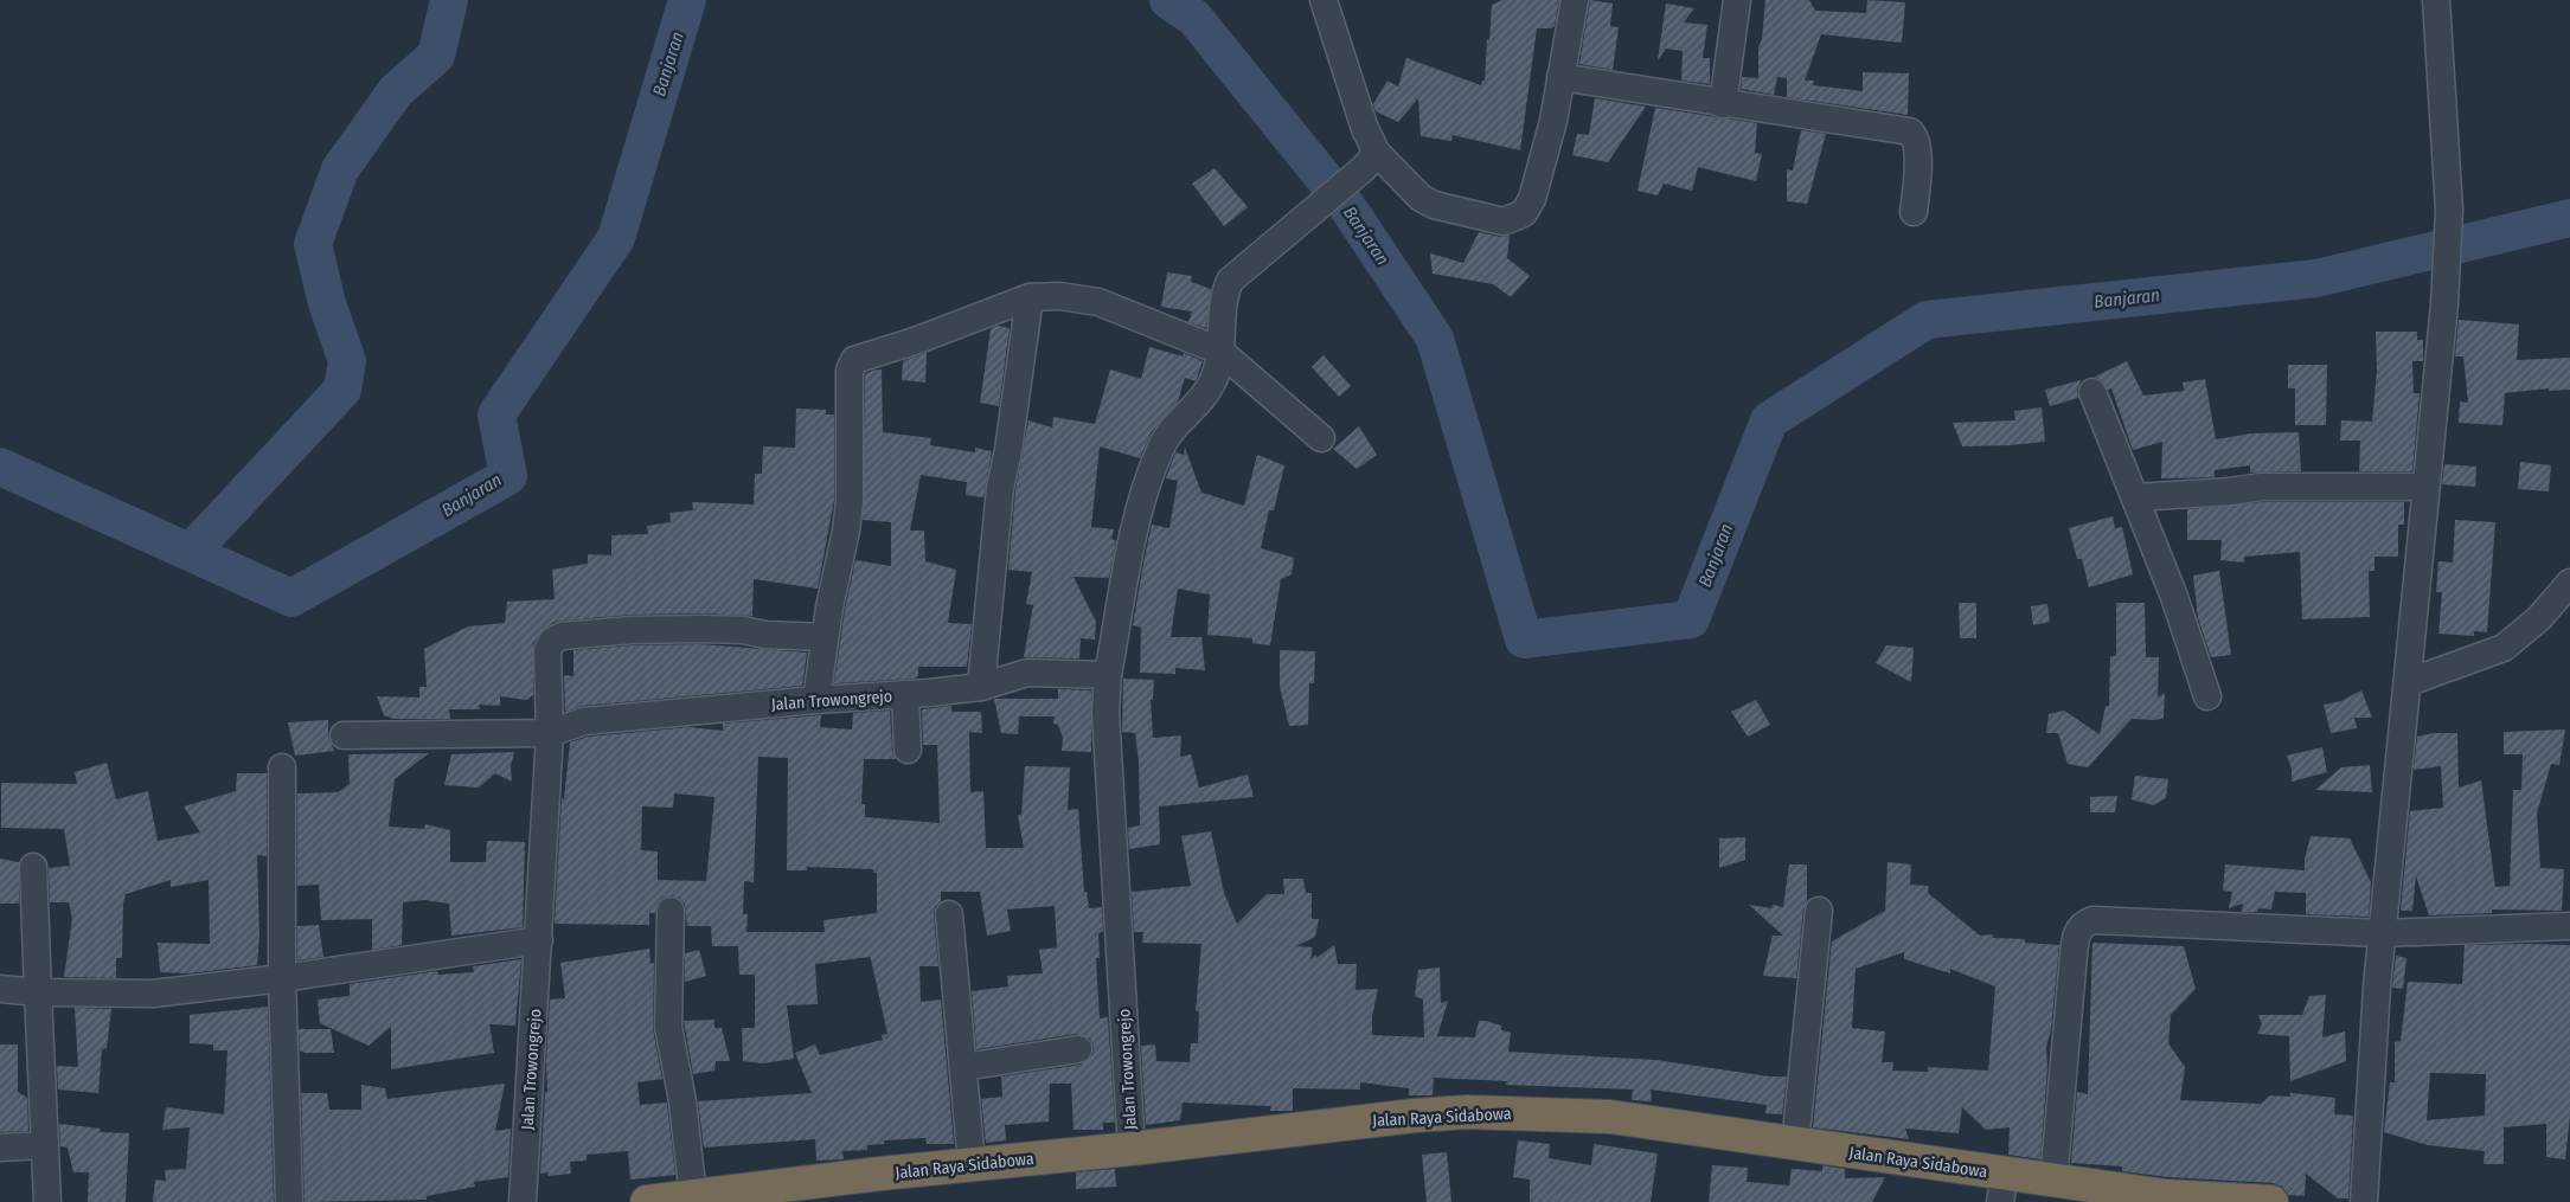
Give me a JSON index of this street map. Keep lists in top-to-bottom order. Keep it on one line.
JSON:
{"streets":{"highway":["Jalan Raya Sidabowa"],"street":["Jalan Trowongrejo"]},"crossings":[["Jalan Trowongrejo","Jalan Raya Sidabowa"]],"water":["Banjaran"]}
